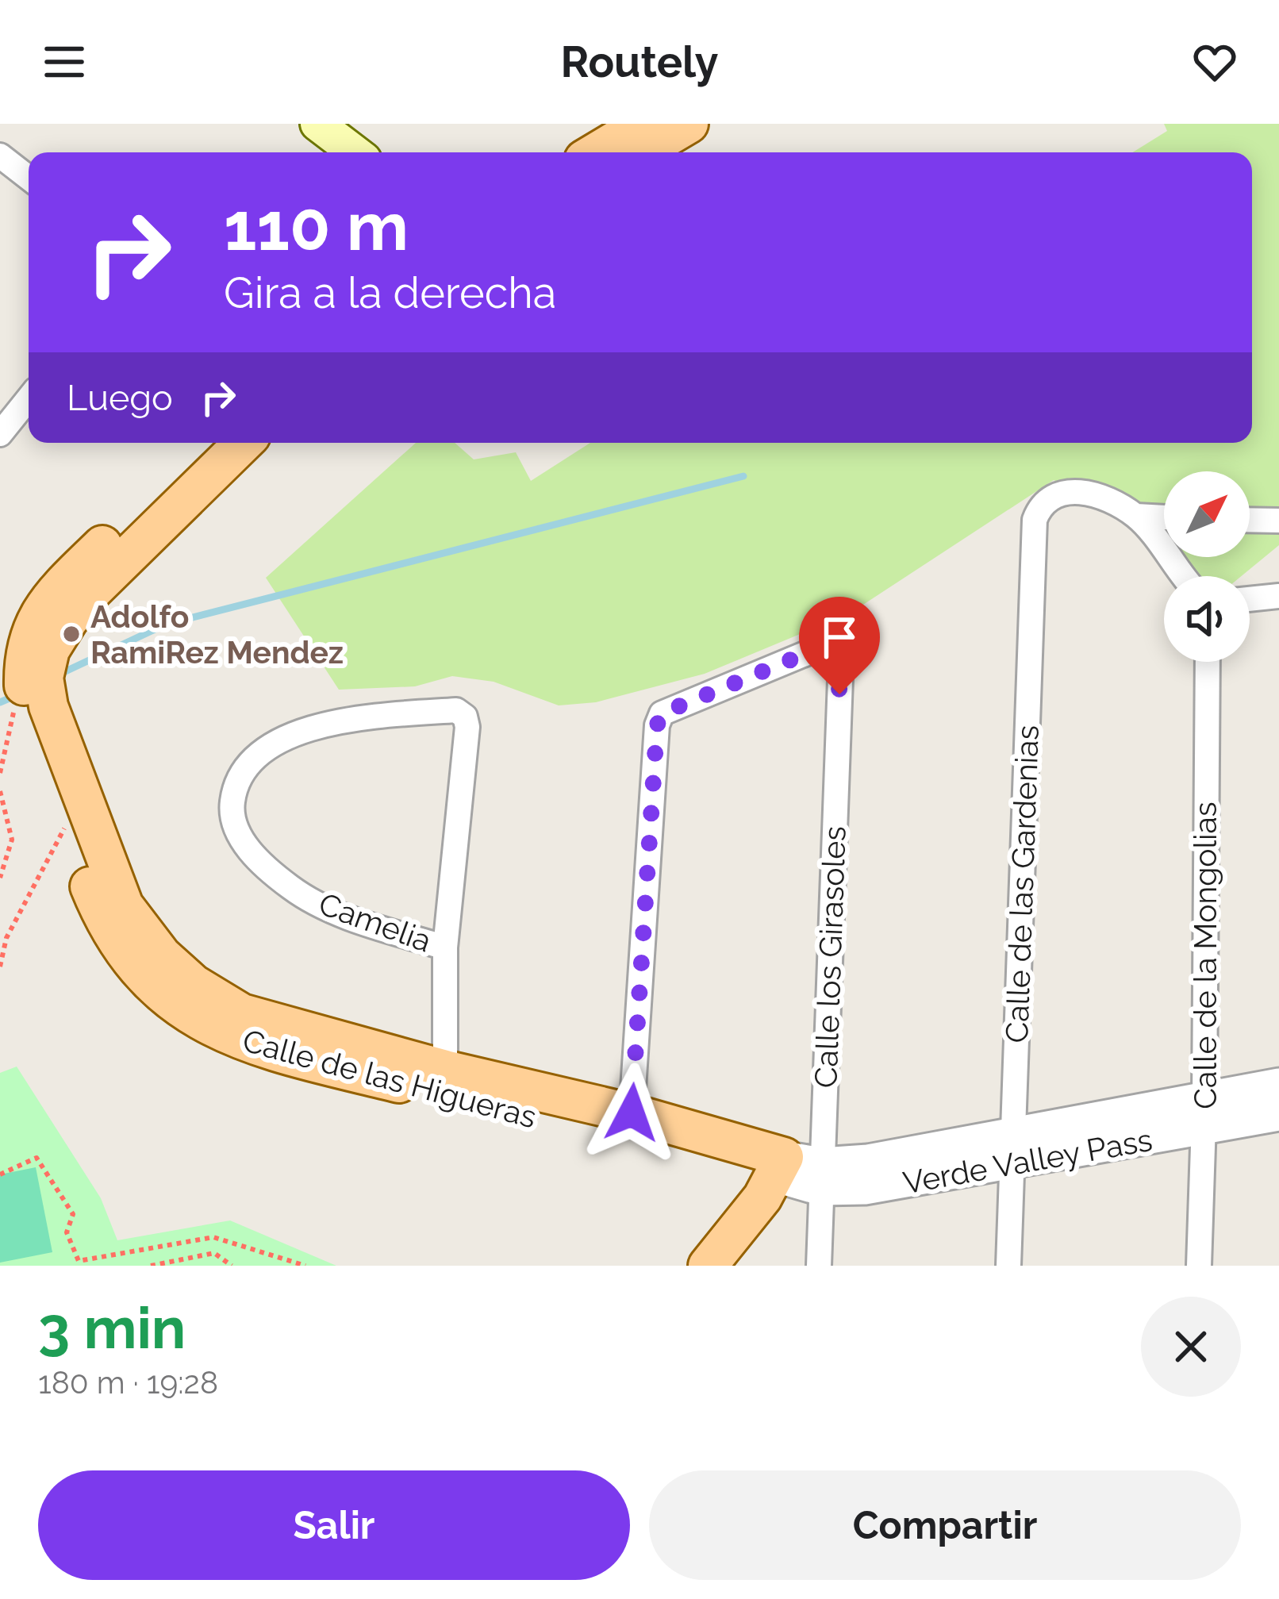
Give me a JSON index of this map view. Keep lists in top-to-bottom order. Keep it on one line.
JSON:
{"streets":{"main road":["Calle de las Higueras"],"street":["Calle de las Gardenias","Camelia","Calle de la Mongolias","Calle los Girasoles","Verde Valley Pass"]},"crossings":[["Calle de las Gardenias","Verde Valley Pass"],["Calle de la Mongolias","Verde Valley Pass"],["Calle los Girasoles","Calle de las Higueras"],["Calle los Girasoles","Verde Valley Pass"],["Calle de las Higueras","Verde Valley Pass"]],"places":["Adolfo RamiRez Mendez"],"north":"top right","page":{"header":"Routely","turn":["110 m","Gira a la derecha"],"then":"Luego","heading":["3 min","180 m · 19:28"],"buttons":["Salir","Compartir"]}}
